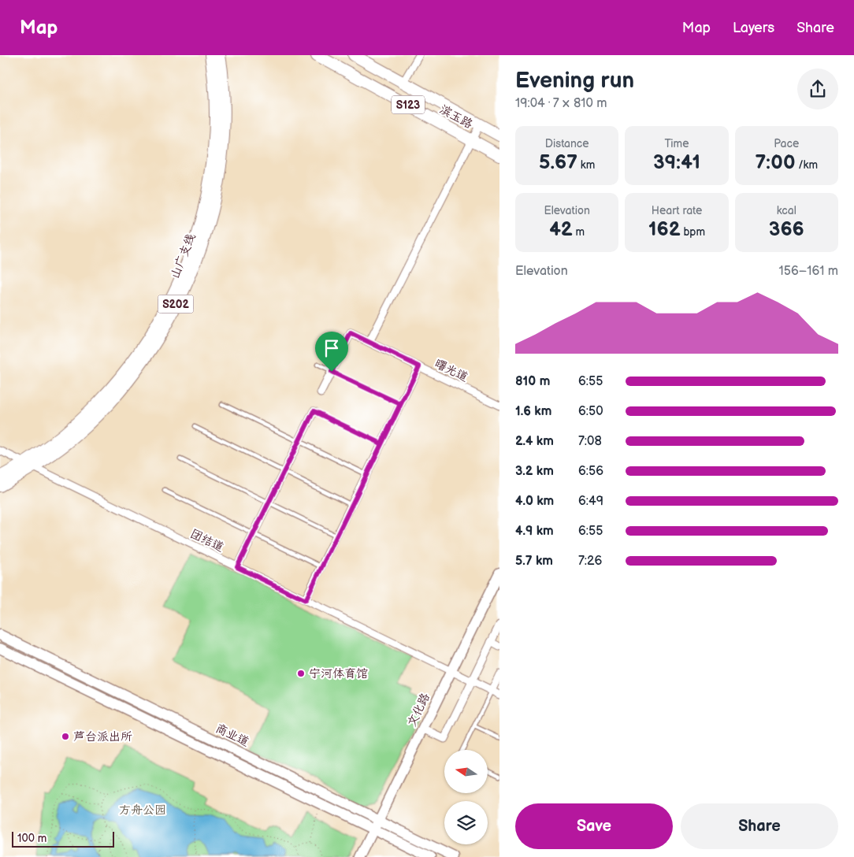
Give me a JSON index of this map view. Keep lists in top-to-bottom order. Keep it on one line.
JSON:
{"streets":{"main road":["S123","滨玉路","山广支线","S202","文化路","商业道"],"street":["曙光道","团结道"]},"crossings":[["山广支线","团结道"],["团结道","文化路"],["文化路","商业道"]],"parks":["方舟公园"],"places":["宁河体育馆","芦台派出所"],"scale_bar":"100 m","north":"left","page":{"header":"Map","nav":["Map","Layers","Share"],"heading":["Evening run","19:04 · 7 × 810 m"],"stats":[["Distance","5.67 km"],["Time","39:41"],["Pace","7:00 /km"],["Elevation","42 m"],["Heart rate","162 bpm"],["kcal","366"]],"chart":["Elevation","156–161 m"],"list":[{"name":"810 m","note":"6:55"},{"name":"1.6 km","note":"6:50"},{"name":"2.4 km","note":"7:08"},{"name":"3.2 km","note":"6:56"},{"name":"4.0 km","note":"6:49"},{"name":"4.9 km","note":"6:55"},{"name":"5.7 km","note":"7:26"}],"buttons":["Save","Share"],"scale":"100 m"}}
